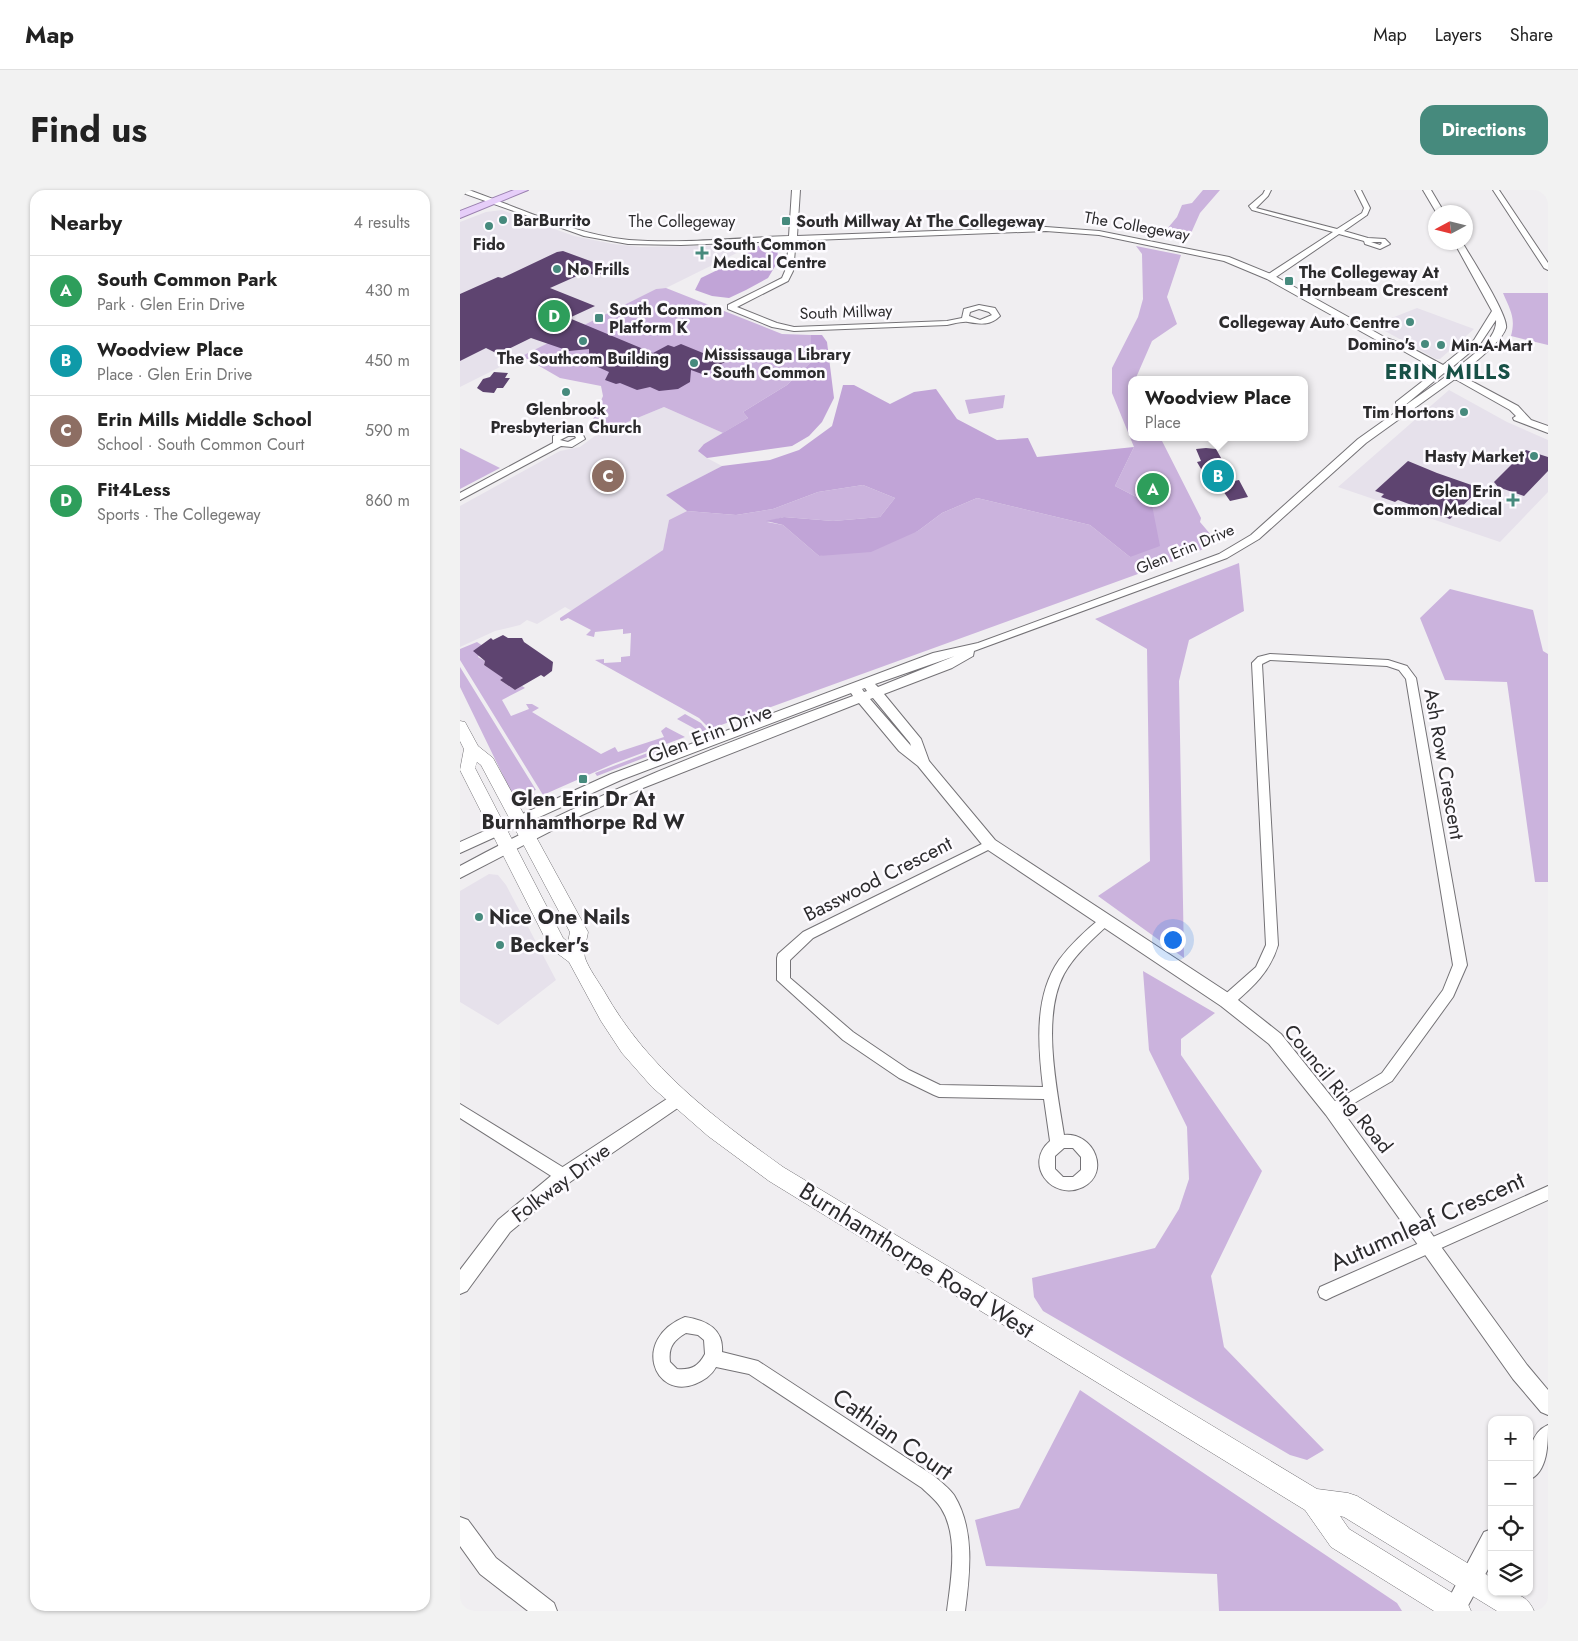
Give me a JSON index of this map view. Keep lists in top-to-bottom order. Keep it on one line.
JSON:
{"streets":{"main road":["Burnhamthorpe Road West"],"street":["The Collegeway","South Millway","Glen Erin Drive","Ash Row Crescent","Basswood Crescent","Council Ring Road","Folkway Drive","Autumnleaf Crescent","Cathian Court"]},"crossings":[["The Collegeway","South Millway"],["The Collegeway","Glen Erin Drive"],["Glen Erin Drive","Council Ring Road"],["Glen Erin Drive","Burnhamthorpe Road West"],["Ash Row Crescent","Council Ring Road"],["Basswood Crescent","Council Ring Road"],["Council Ring Road","Autumnleaf Crescent"],["Folkway Drive","Burnhamthorpe Road West"]],"districts":["ERIN MILLS"],"places":{"other":["BarBurrito","Fido","No Frills","Collegeway Auto Centre","The Southcom Building","Domino's","Min-A-Mart","Mississauga Library - South Common","Glenbrook Presbyterian Church","Tim Hortons","Hasty Market","Nice One Nails","Becker's"],"transit":["South Millway At The Collegeway","The Collegeway At Hornbeam Crescent","South Common Platform K","Glen Erin Dr At Burnhamthorpe Rd W"],"health":["South Common Medical Centre","Glen Erin Common Medical"]},"north":"left","page":{"header":"Map","nav":["Map","Layers","Share"],"title":"Find us","buttons":"Directions","heading":["Nearby","4 results"],"list":[{"mark":"A","name":"South Common Park","note":"Park · Glen Erin Drive","value":"430 m"},{"mark":"B","name":"Woodview Place","note":"Place · Glen Erin Drive","value":"450 m"},{"mark":"C","name":"Erin Mills Middle School","note":"School · South Common Court","value":"590 m"},{"mark":"D","name":"Fit4Less","note":"Sports · The Collegeway","value":"860 m"}],"pins":["D","B","C","A"],"popup":["Woodview Place","Place"],"map_buttons":["+","−"]}}
